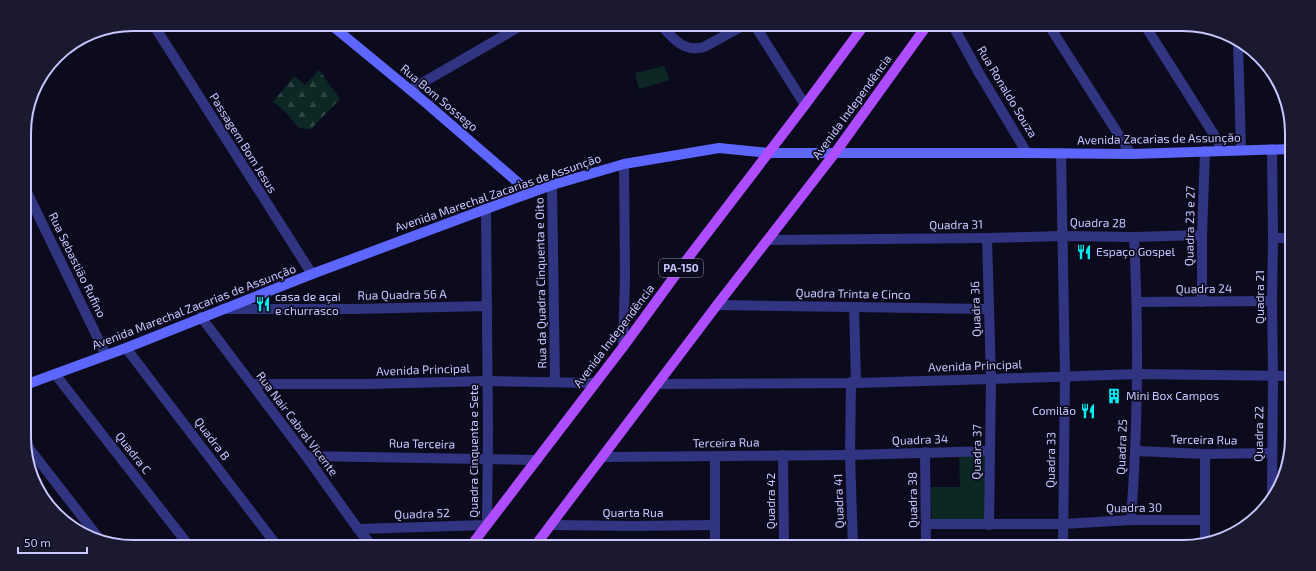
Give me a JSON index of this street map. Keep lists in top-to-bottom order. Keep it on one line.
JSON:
{"streets":{"main road":["Rua Bom Sossego","Avenida Independência","Avenida Zacarias de Assunção","Avenida Marechal Zacarias de Assunção","PA-150"],"street":["Rua Ronaldo Souza","Passagem Bom Jesus","Quadra 28","Quadra 31","Quadra 23 e 27","Rua Sebastião Rufino","Rua da Quadra Cinquenta e Oito","Quadra 24","Quadra Trinta e Cinco","Rua Quadra 56 A","Quadra 21","Quadra 36","Avenida Principal","Rua Nair Cabral Vicente","Quadra 22","Quadra B","Quadra 34","Terceira Rua","Rua Terceira","Quadra 25","Quadra Cinquenta e Sete","Quadra 37","Quadra C","Quadra 33","Quadra 38","Quadra 42","Quadra 41","Quadra 30","Quarta Rua","Quadra 52"]},"crossings":[["Rua Ronaldo Souza","Avenida Zacarias de Assunção"],["Rua Ronaldo Souza","Avenida Marechal Zacarias de Assunção"],["Rua Bom Sossego","Avenida Marechal Zacarias de Assunção"],["Avenida Independência","Avenida Marechal Zacarias de Assunção"],["Avenida Independência","Quadra 31"],["Avenida Independência","Quadra Trinta e Cinco"],["Avenida Independência","Avenida Principal"],["Avenida Independência","Terceira Rua"],["Avenida Independência","Rua Terceira"],["Avenida Independência","Quadra Cinquenta e Sete"],["Avenida Independência","Quarta Rua"],["Avenida Independência","Quadra 52"],["Avenida Zacarias de Assunção","Avenida Marechal Zacarias de Assunção"],["Avenida Zacarias de Assunção","Quadra 23 e 27"],["Avenida Zacarias de Assunção","Quadra 21"],["Passagem Bom Jesus","Avenida Marechal Zacarias de Assunção"],["Avenida Marechal Zacarias de Assunção","Rua Sebastião Rufino"],["Avenida Marechal Zacarias de Assunção","Rua da Quadra Cinquenta e Oito"],["Avenida Marechal Zacarias de Assunção","Rua Quadra 56 A"],["Avenida Marechal Zacarias de Assunção","Rua Nair Cabral Vicente"],["Avenida Marechal Zacarias de Assunção","Quadra B"],["Avenida Marechal Zacarias de Assunção","Quadra Cinquenta e Sete"],["Avenida Marechal Zacarias de Assunção","Quadra C"],["Quadra 28","Quadra 31"],["Quadra 28","Quadra 23 e 27"],["Quadra 28","Quadra 33"],["Quadra 31","Quadra 36"],["Quadra 31","Quadra 33"],["Quadra 23 e 27","Quadra 24"],["Rua da Quadra Cinquenta e Oito","Avenida Principal"],["Quadra 24","Quadra 21"],["Quadra Trinta e Cinco","Quadra 36"],["Rua Quadra 56 A","Quadra Cinquenta e Sete"],["Quadra 21","Avenida Principal"],["Quadra 21","Quadra 22"],["Quadra 36","Avenida Principal"],["Quadra 36","Quadra 37"],["Avenida Principal","Rua Nair Cabral Vicente"],["Avenida Principal","Quadra 22"],["Avenida Principal","Quadra 25"],["Avenida Principal","Quadra Cinquenta e Sete"],["Avenida Principal","Quadra 37"],["Avenida Principal","Quadra 33"],["Avenida Principal","Quadra 41"],["Rua Nair Cabral Vicente","Rua Terceira"],["Rua Nair Cabral Vicente","Quadra 52"],["Quadra 22","Terceira Rua"],["Quadra 34","Terceira Rua"],["Quadra 34","Quadra 37"],["Quadra 34","Quadra 38"],["Quadra 34","Quadra 41"],["Terceira Rua","Quadra 25"],["Terceira Rua","Quadra 42"],["Terceira Rua","Quadra 41"],["Rua Terceira","Quadra Cinquenta e Sete"],["Quadra 25","Quadra 30"],["Quadra Cinquenta e Sete","Quadra 52"],["Quadra 33","Quadra 30"]],"places":{"restaurant":["Espaço Gospel","casa de açai e churrasco","Comilão"],"building":["Mini Box Campos"]},"scale_bar":"50 m"}
